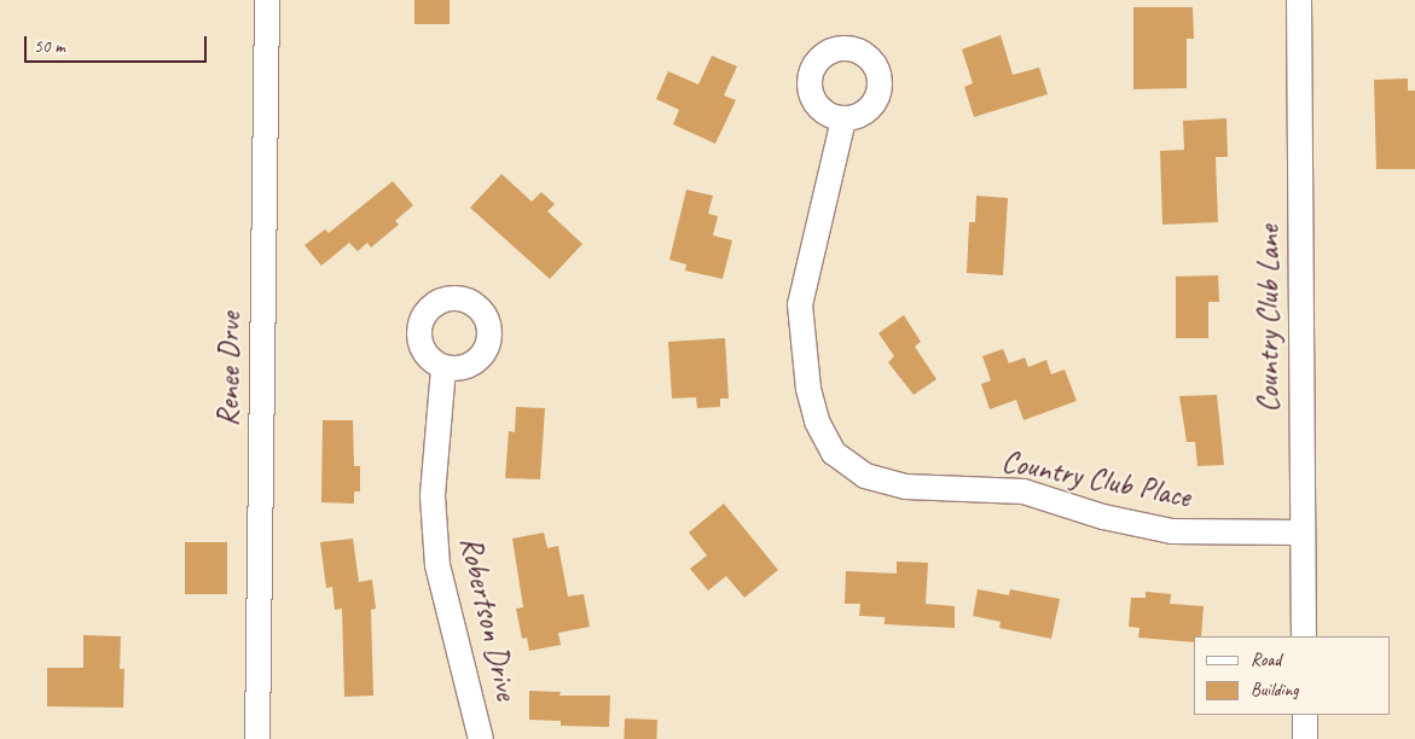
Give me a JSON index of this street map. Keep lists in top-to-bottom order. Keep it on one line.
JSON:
{"streets":{"street":["Country Club Lane","Renee Drve","Country Club Place","Robertson Drive"]},"crossings":[["Country Club Lane","Country Club Place"]],"legend":["Road","Building"],"scale_bar":"50 m"}
